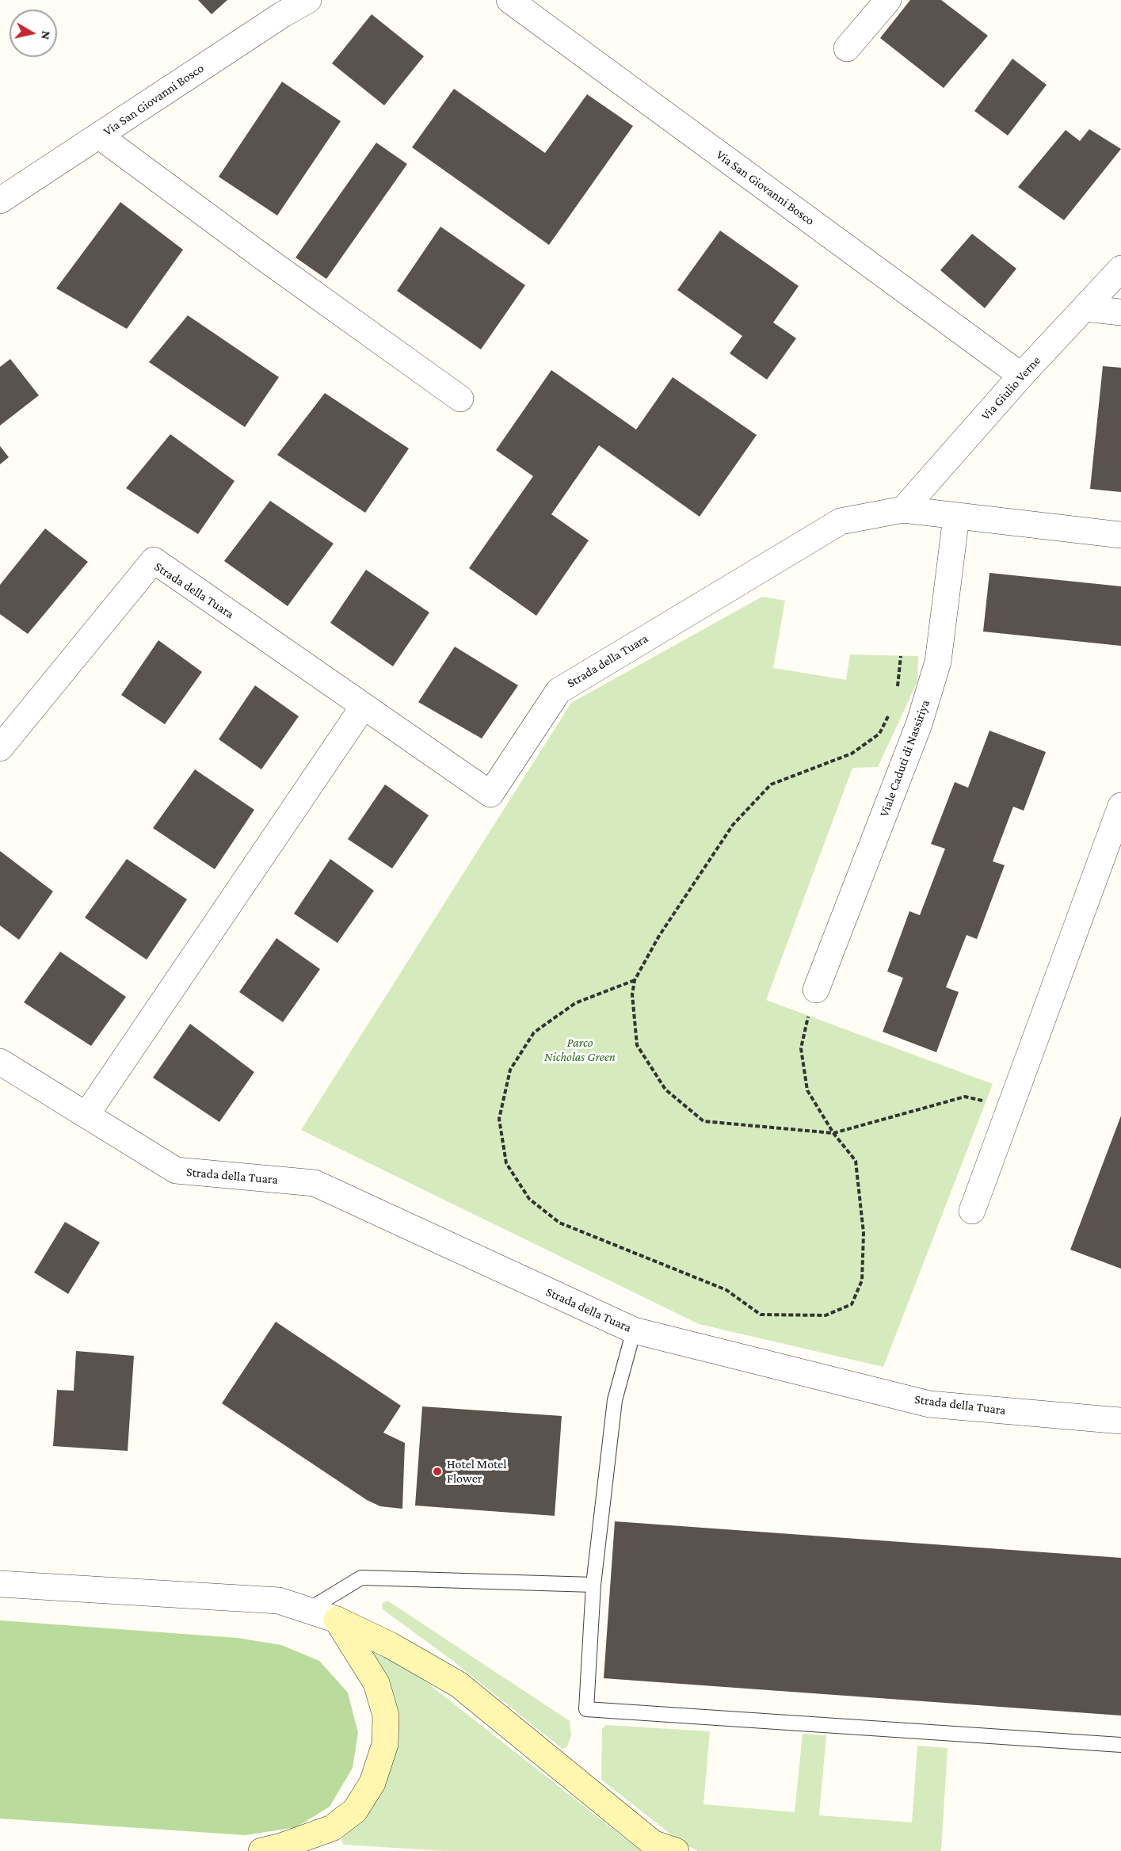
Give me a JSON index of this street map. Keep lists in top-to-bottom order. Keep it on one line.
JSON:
{"streets":{"street":["Via San Giovanni Bosco","Via Giulio Verne","Strada della Tuara","Viale Caduti di Nassiriya"]},"crossings":[["Via San Giovanni Bosco","Via Giulio Verne"],["Via Giulio Verne","Strada della Tuara"]],"parks":["Parco Nicholas Green"],"places":["Hotel Motel Flower"],"north":"right"}
